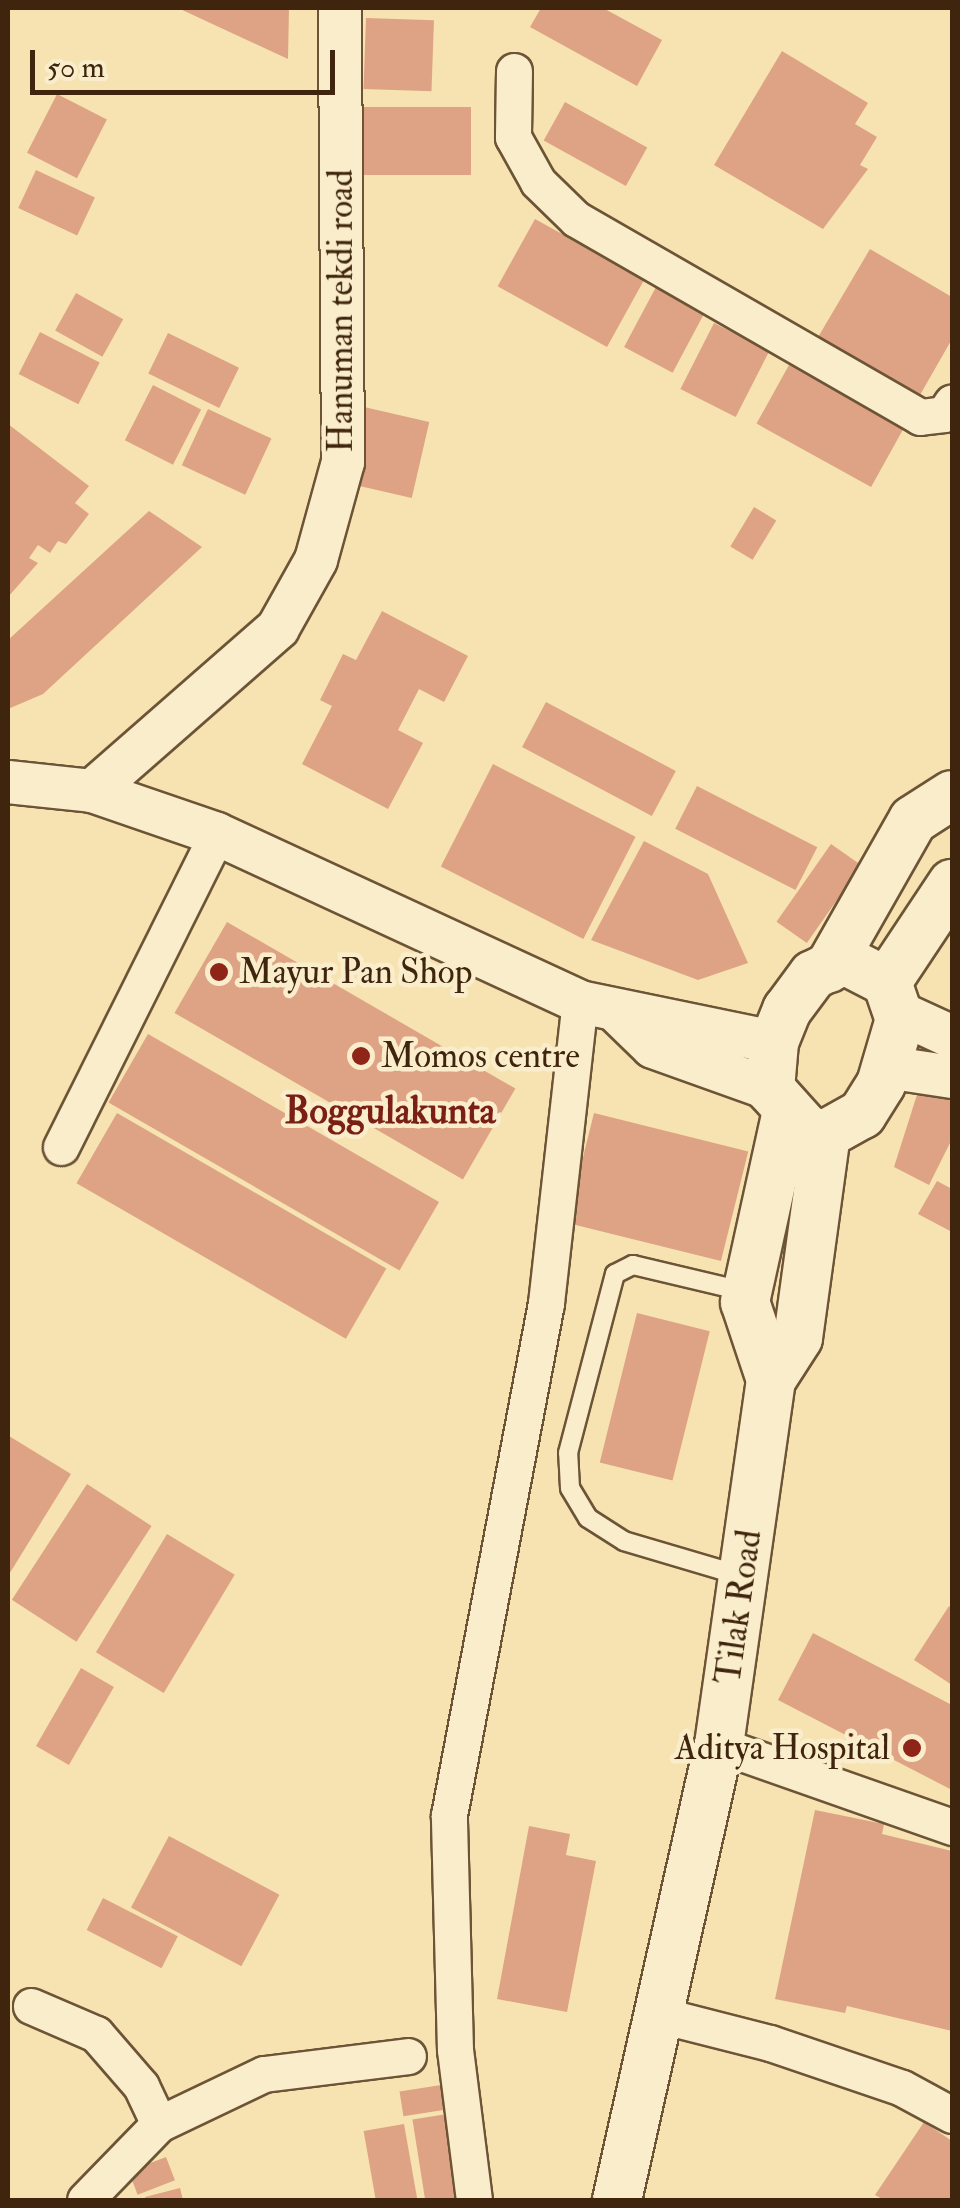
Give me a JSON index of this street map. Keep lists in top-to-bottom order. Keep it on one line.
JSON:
{"streets":{"main road":["Tilak Road"],"street":["Hanuman tekdi road"]},"districts":["Boggulakunta"],"places":["Mayur Pan Shop","Momos centre","Aditya Hospital"],"scale_bar":"50 m"}
